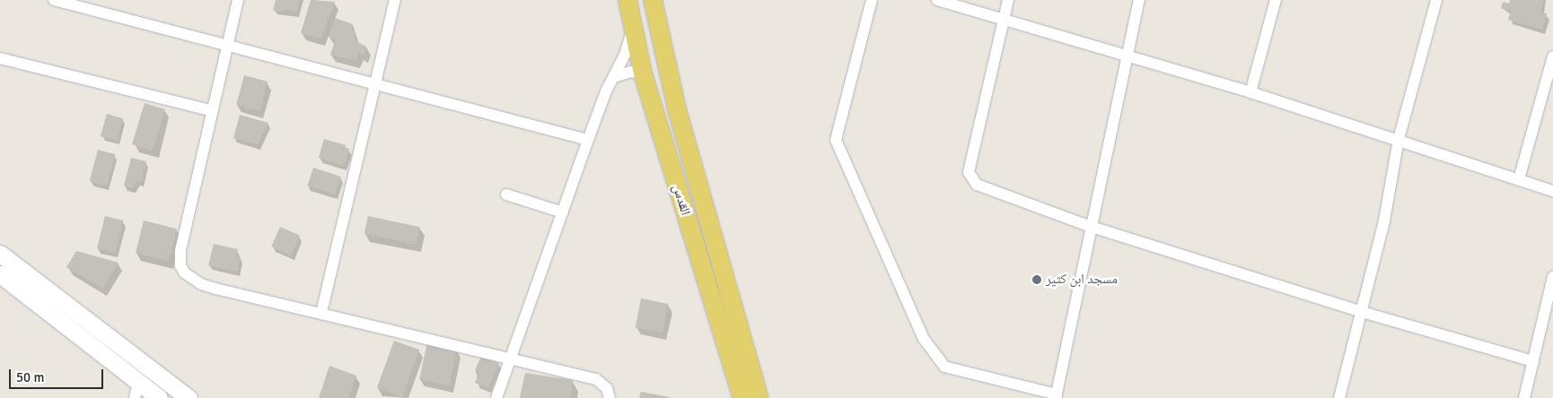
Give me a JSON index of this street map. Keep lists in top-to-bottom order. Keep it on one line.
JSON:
{"streets":{"main road":["القدس"]},"places":["مسجد ابن كثير"],"scale_bar":"50 m"}
